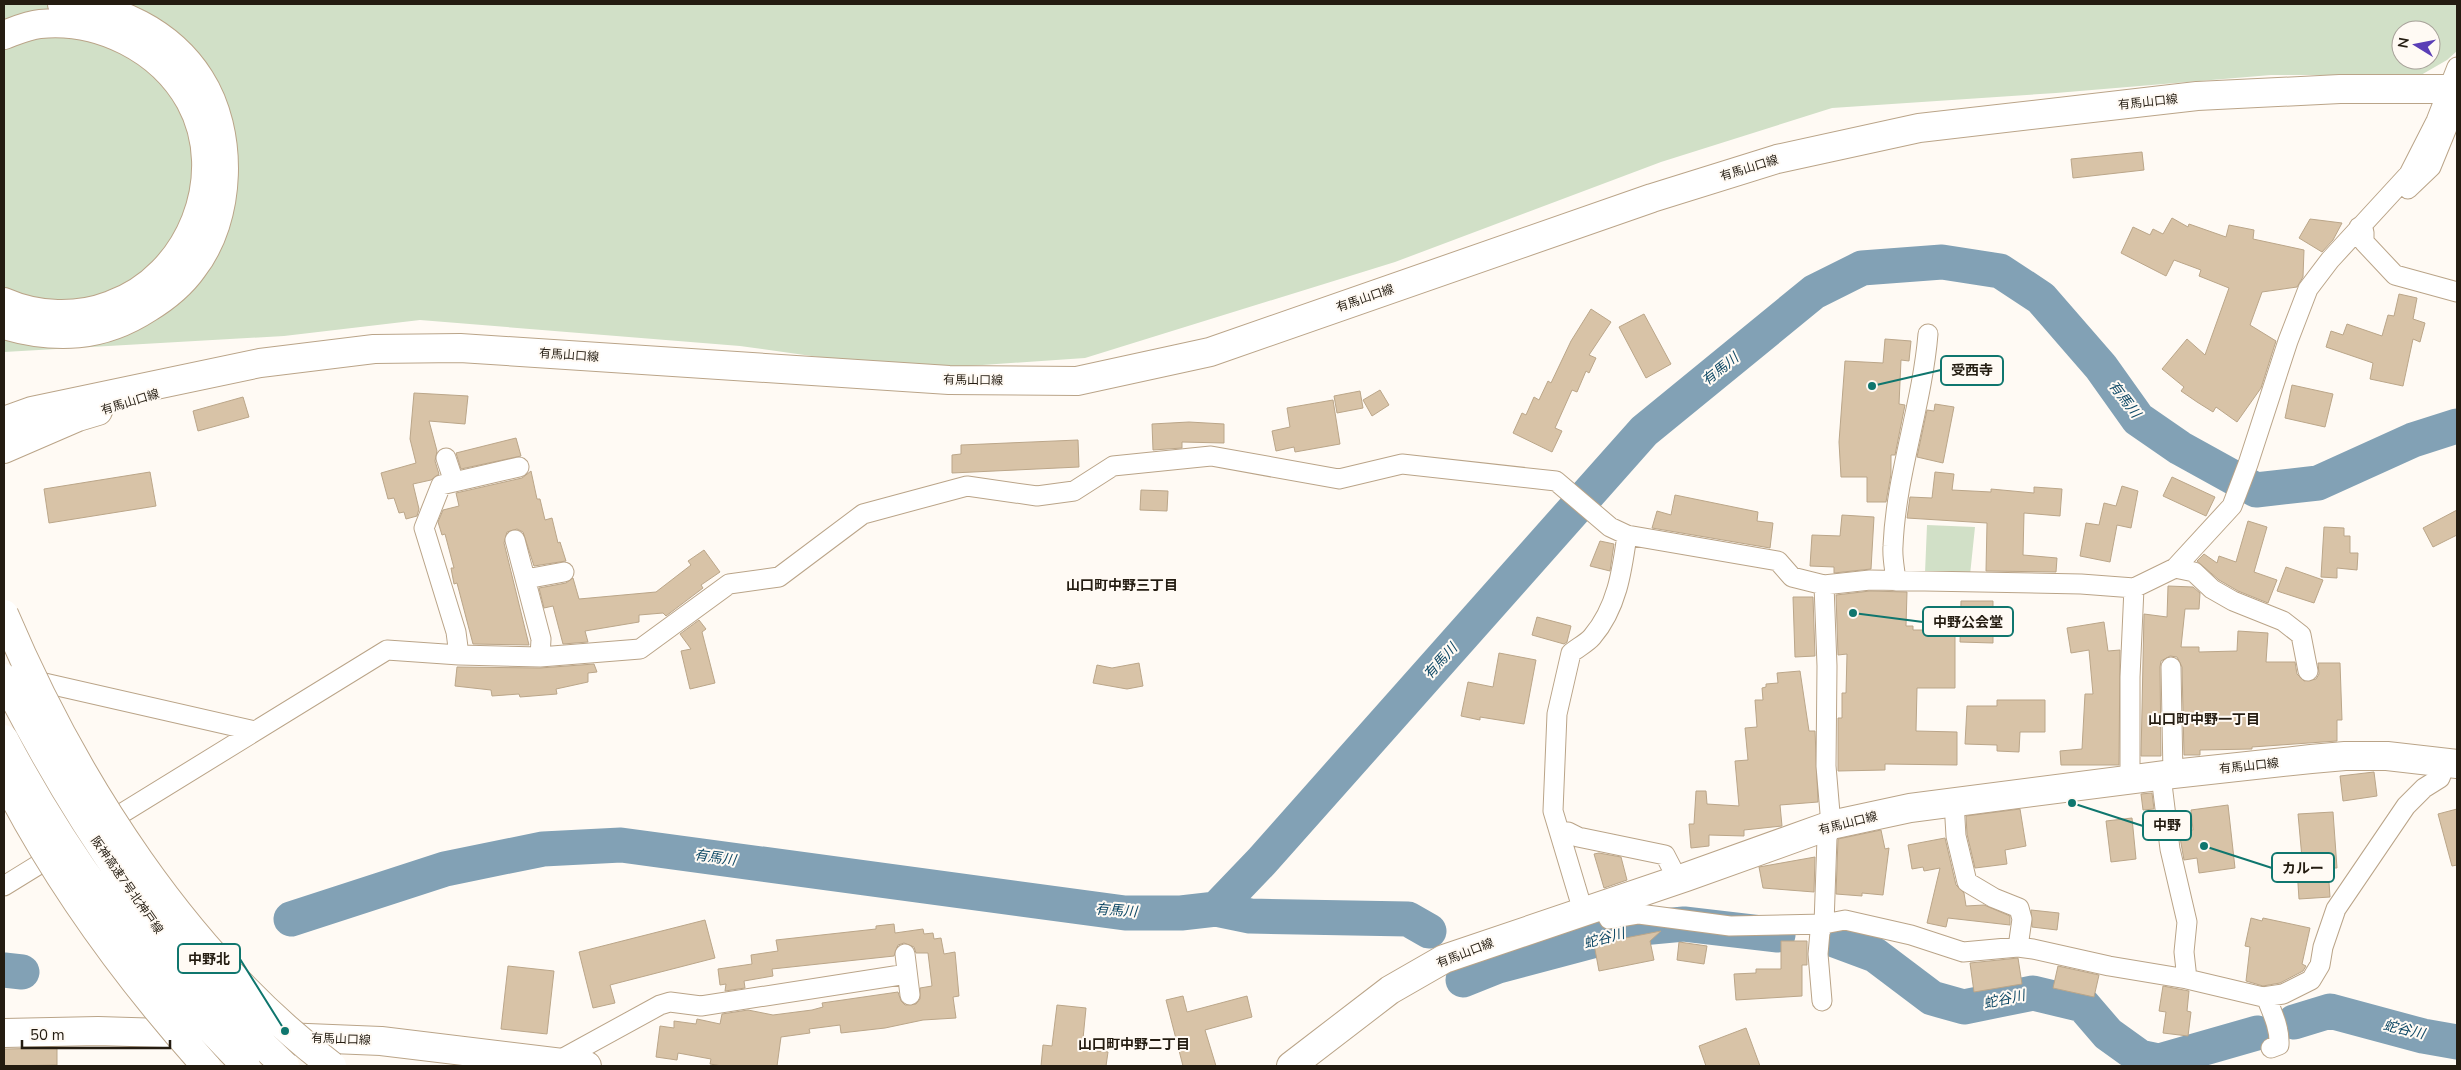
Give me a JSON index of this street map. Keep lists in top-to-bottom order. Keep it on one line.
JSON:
{"streets":{"main road":["有馬山口線","阪神高速7号北神戸線"]},"districts":["山口町中野三丁目","山口町中野一丁目","山口町中野二丁目"],"water":["有馬川","蛇谷川"],"places":["受西寺","中野公会堂","中野","カルー","中野北"],"scale_bar":"50 m","north":"left"}
